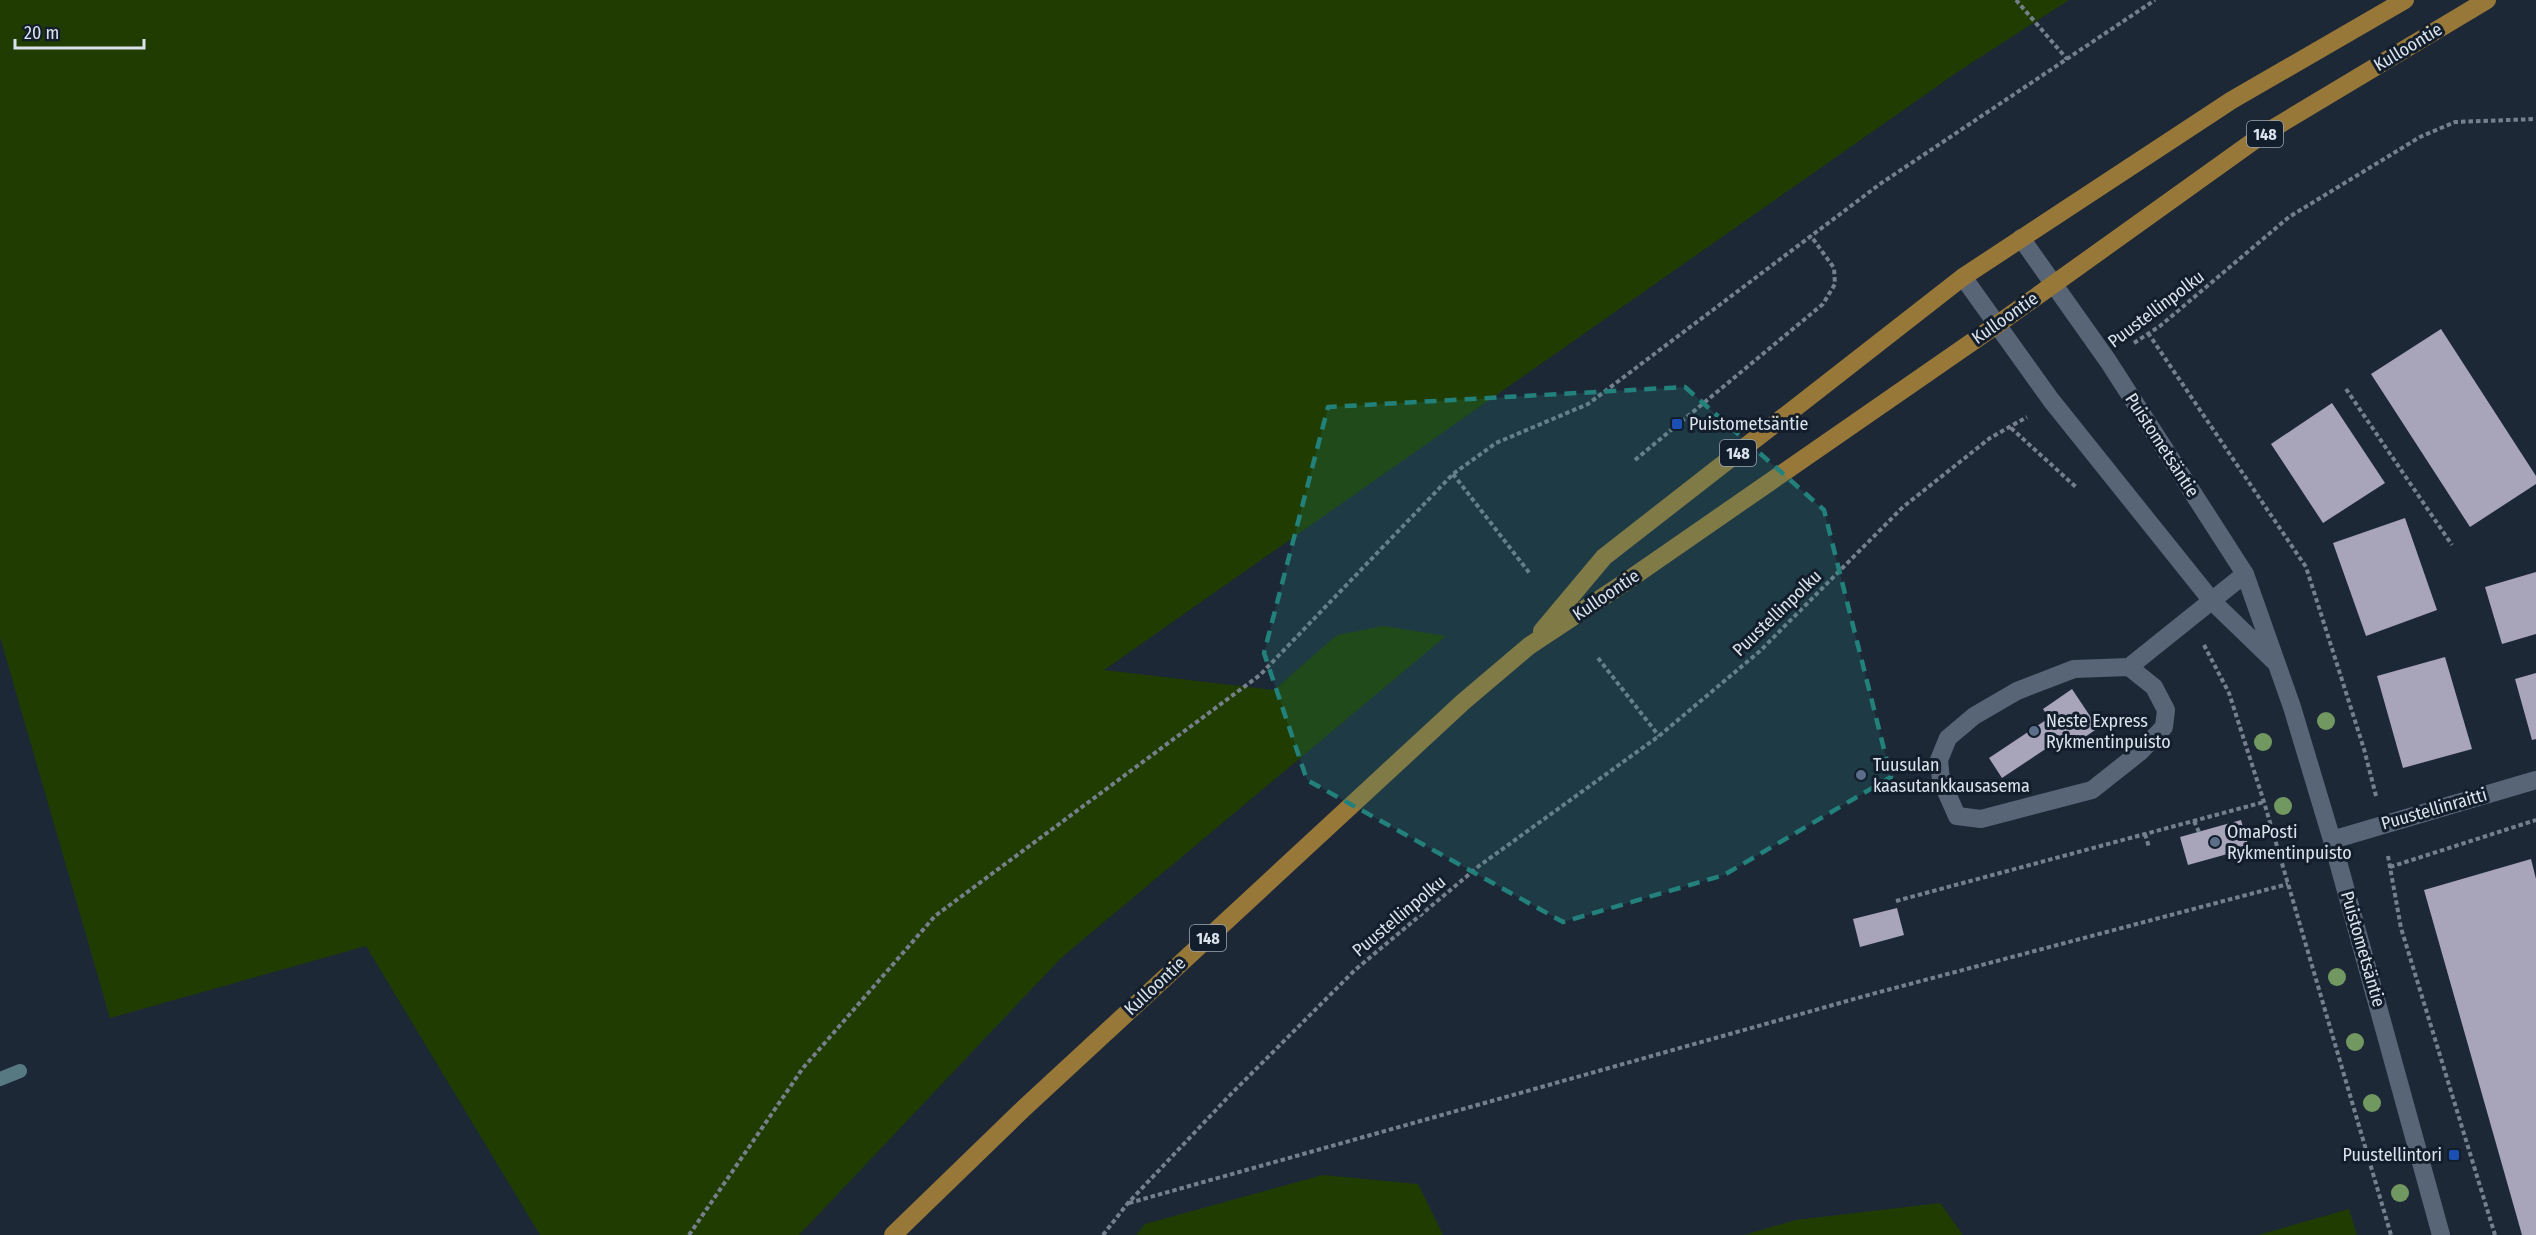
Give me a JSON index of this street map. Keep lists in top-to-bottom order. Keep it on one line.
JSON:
{"streets":{"main road":["Kulloontie","148"],"street":["Puistometsäntie","Puustellinraitti"],"path":["Puustellinpolku"]},"crossings":[["Kulloontie","Puistometsäntie"],["Puustellinpolku","Puistometsäntie"],["Puistometsäntie","Puustellinraitti"]],"places":{"transit":["Puistometsäntie","Puustellintori"],"other":["Neste Express Rykmentinpuisto","Tuusulan kaasutankkausasema","OmaPosti Rykmentinpuisto"]},"scale_bar":"20 m"}
